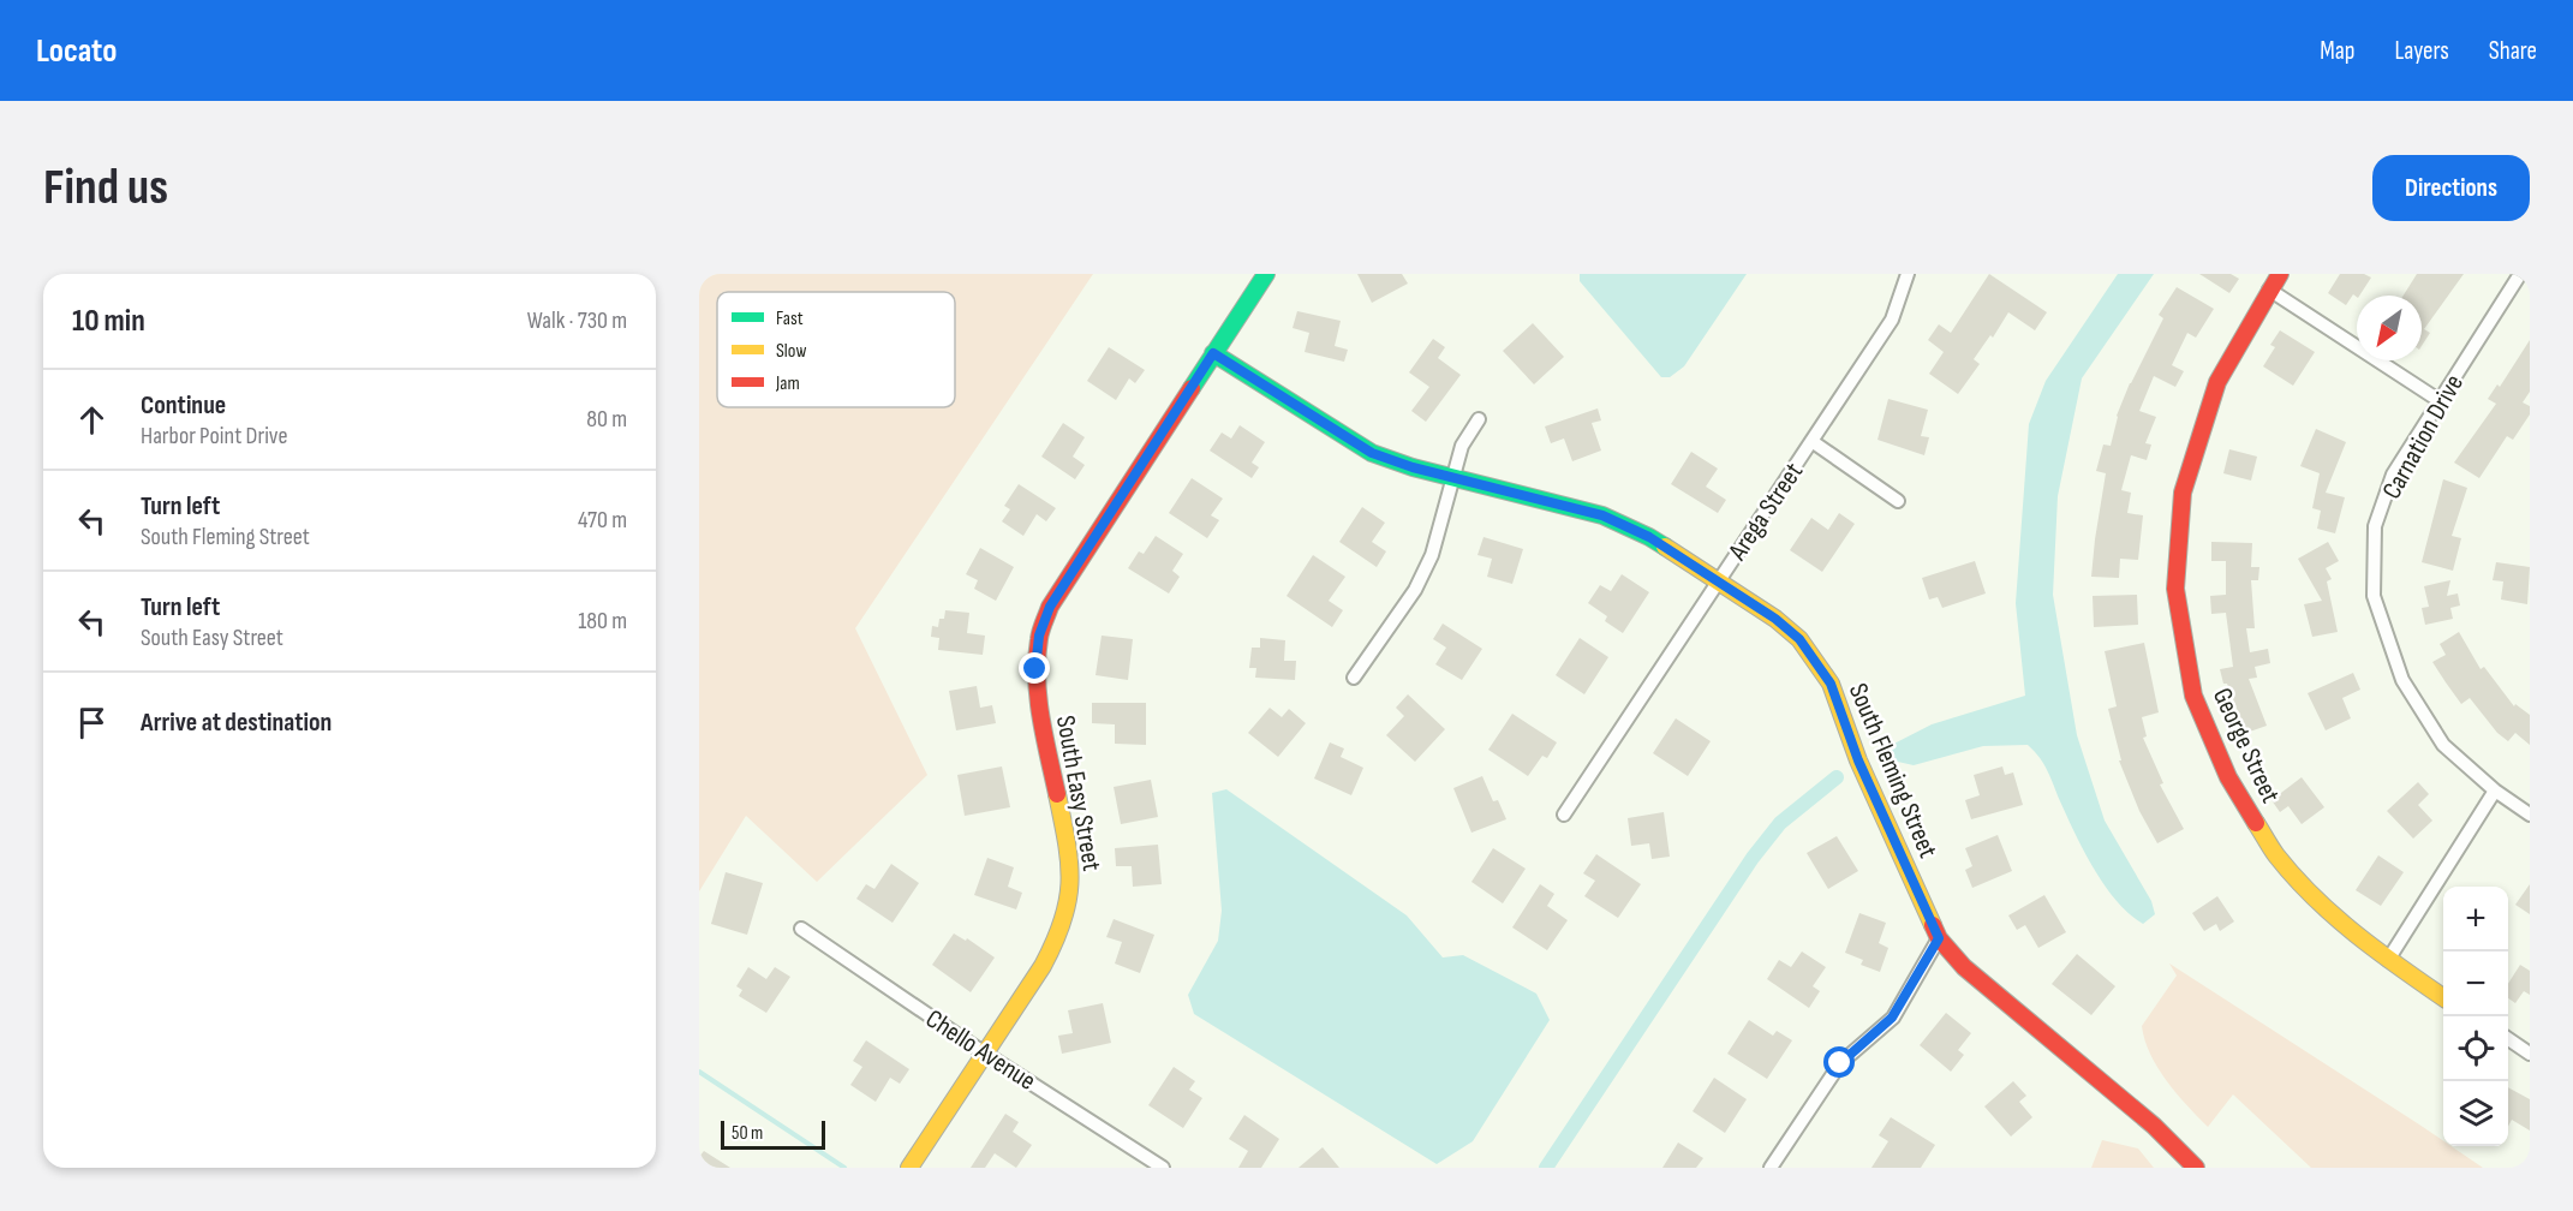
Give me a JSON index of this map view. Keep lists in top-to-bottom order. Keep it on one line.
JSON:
{"streets":{"street":["Carnation Drive","Arega Street","George Street","South Fleming Street","South Easy Street","Chello Avenue"]},"crossings":[["Arega Street","South Fleming Street"],["South Fleming Street","South Easy Street"],["South Easy Street","Chello Avenue"]],"legend":["Fast","Slow","Jam"],"scale_bar":"50 m","north":"bottom left","page":{"header":"Locato","nav":["Map","Layers","Share"],"buttons":"Directions","title":"Find us","heading":["10 min","Walk · 730 m"],"list":[["Continue","Harbor Point Drive","80 m"],["Turn left","South Fleming Street","470 m"],["Turn left","South Easy Street","180 m"],"Arrive at destination"],"map_buttons":["+","−"],"scale":"50 m"}}
